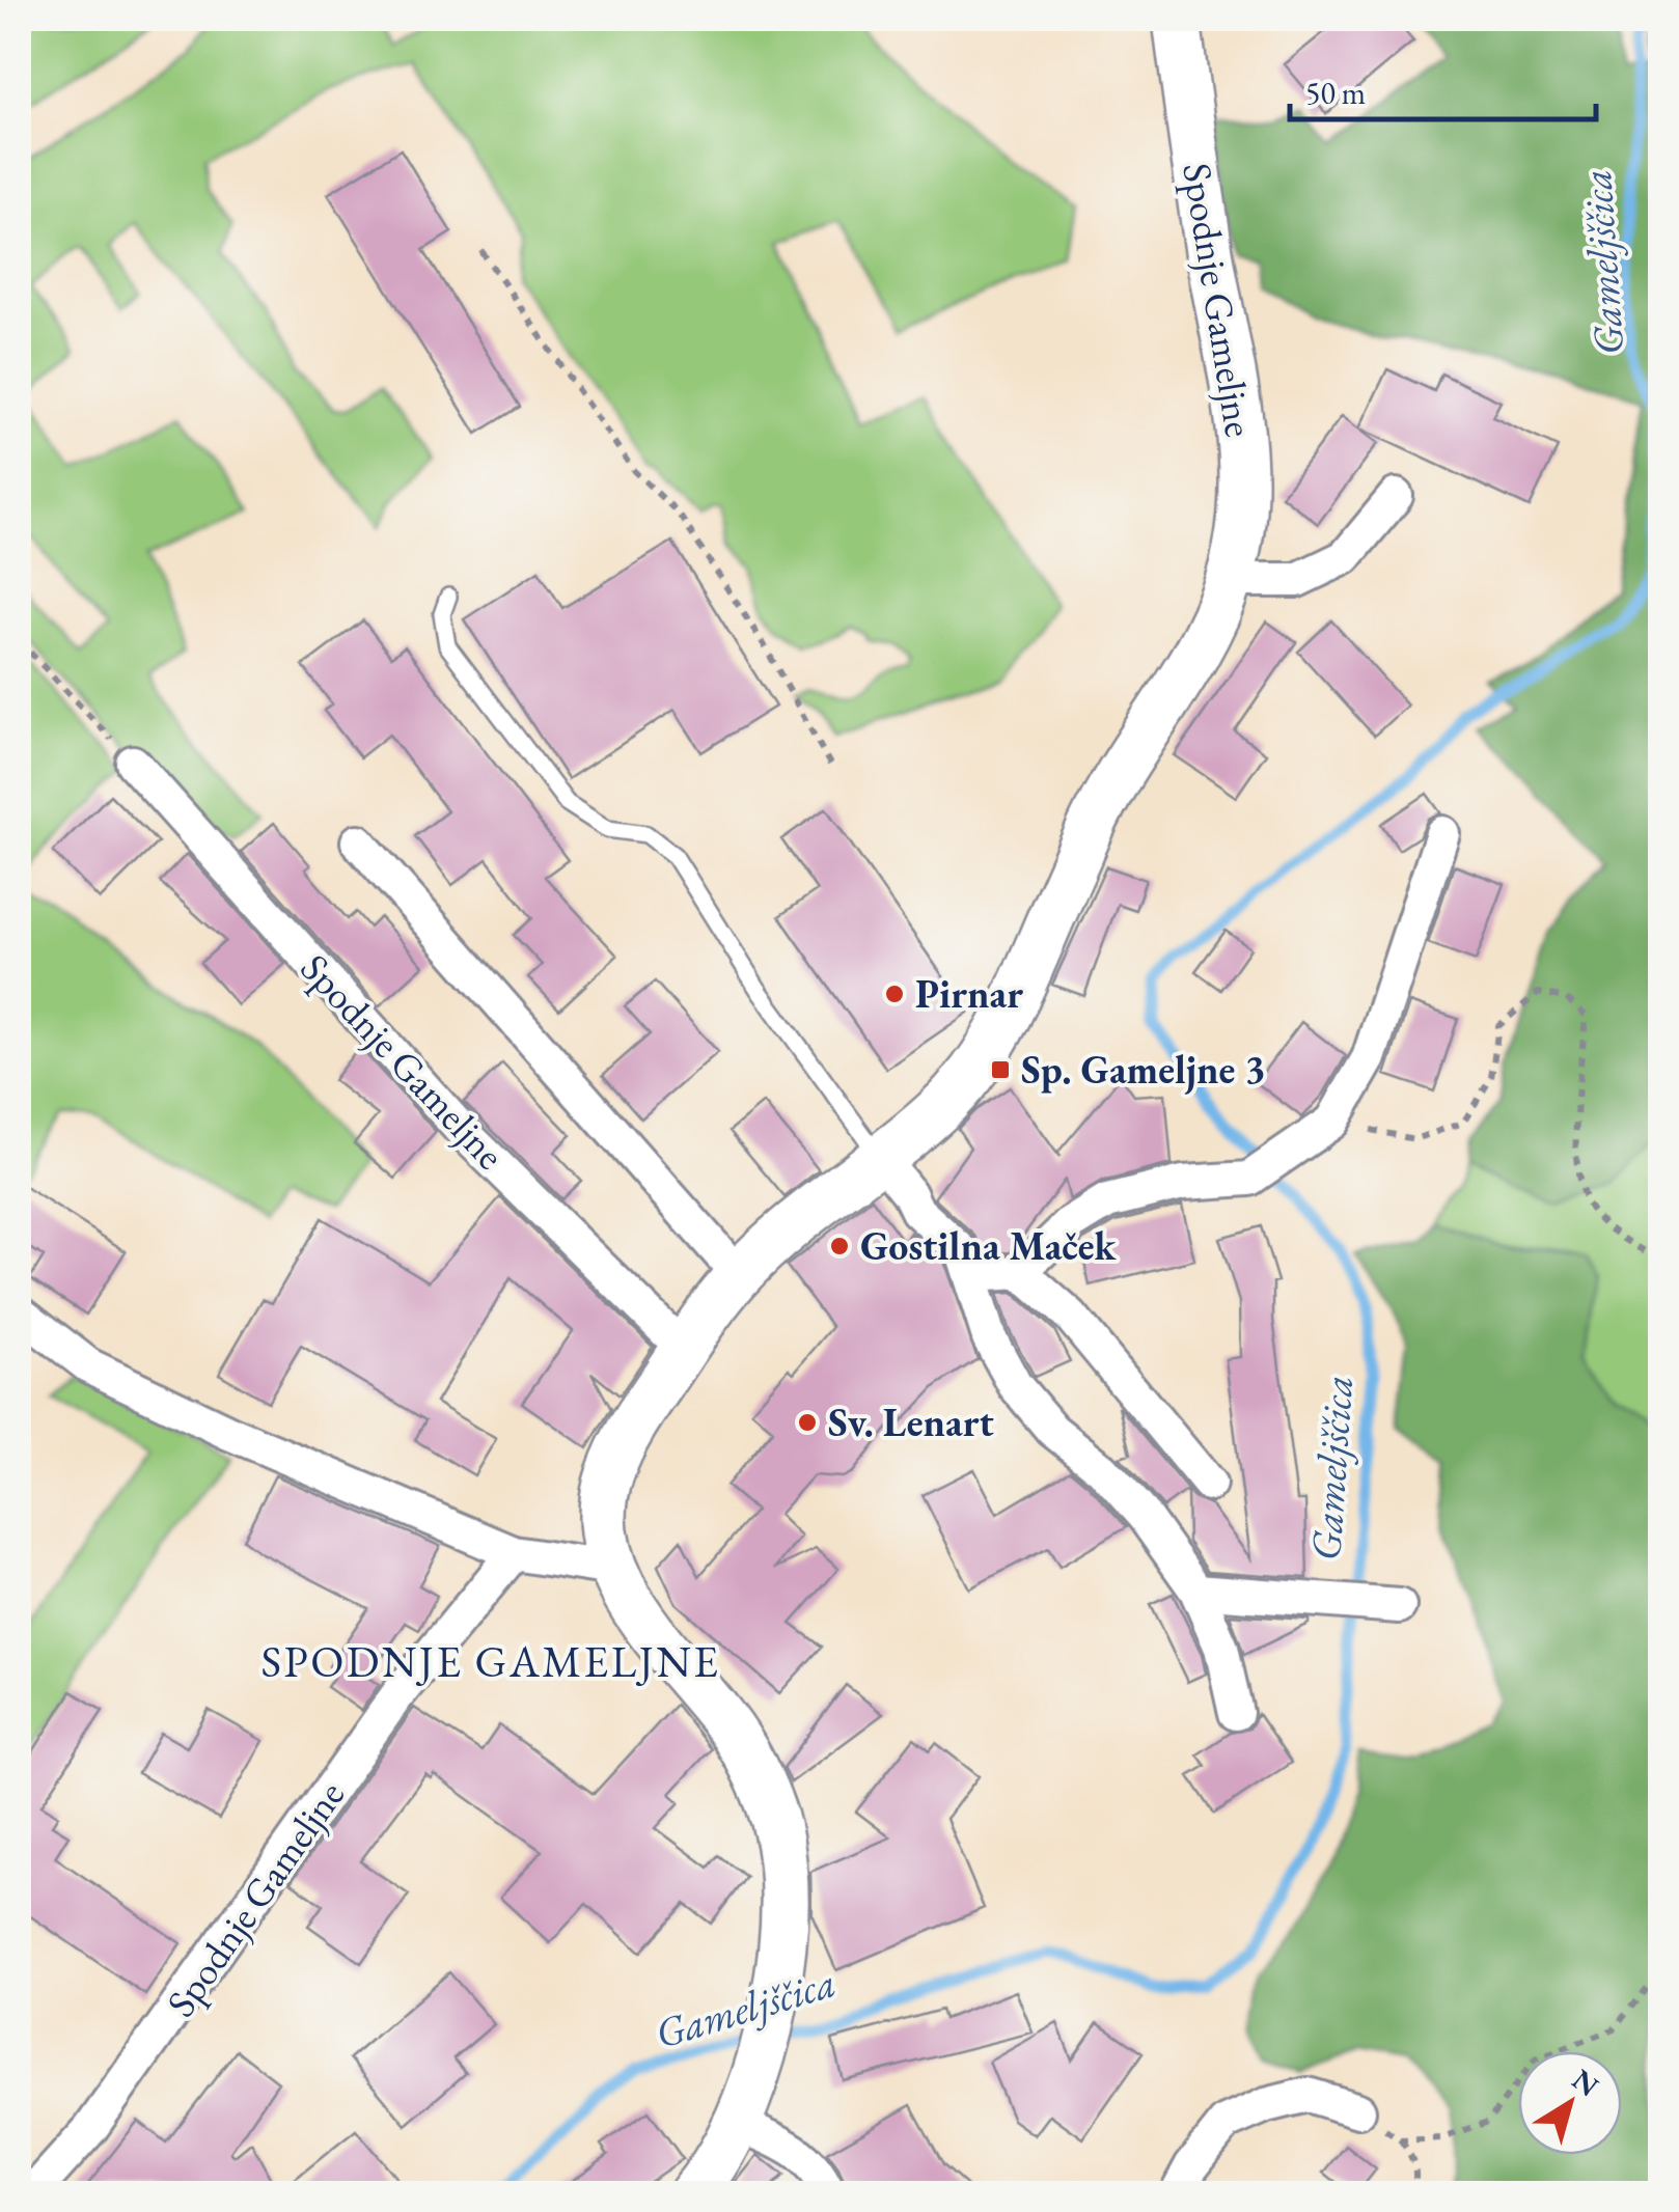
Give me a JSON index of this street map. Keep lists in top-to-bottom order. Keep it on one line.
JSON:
{"streets":{"street":["Spodnje Gameljne"]},"districts":["SPODNJE GAMELJNE"],"water":["Gameljščica"],"places":{"other":["Pirnar","Gostilna Maček","Sv. Lenart"],"transit":["Sp. Gameljne 3"]},"scale_bar":"50 m","north":"top right"}
